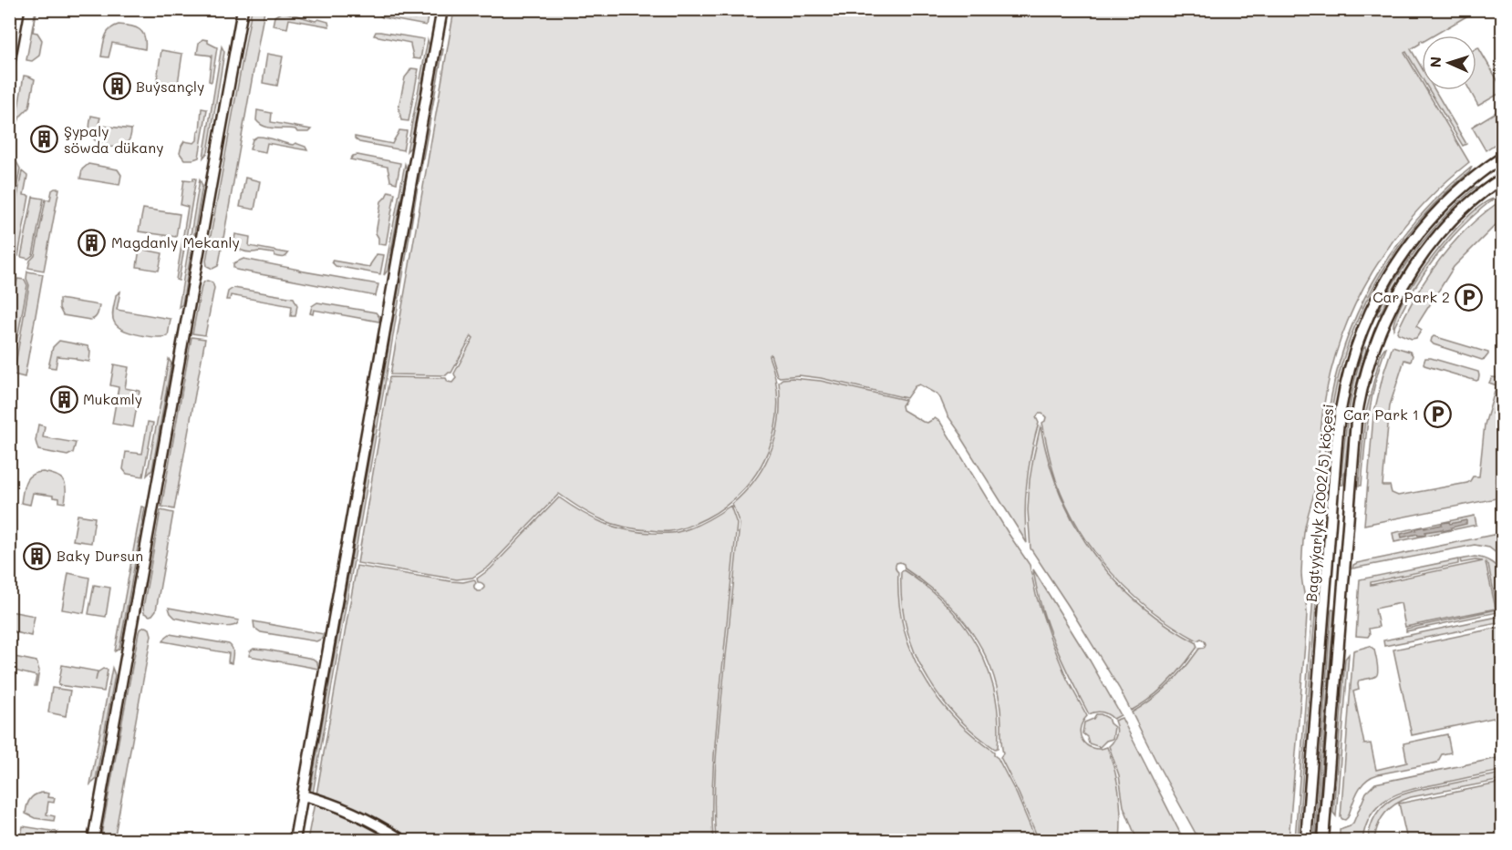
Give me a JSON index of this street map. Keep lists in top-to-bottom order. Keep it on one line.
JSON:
{"streets":{"street":["Bagtyýarlyk (2002/5) köçesi"]},"places":{"building":["Buýsançly","Şypaly söwda dükany","Magdanly Mekanly","Mukamly","Baky Dursun"],"parking":["Car Park 2","Car Park 1"]},"north":"left"}
